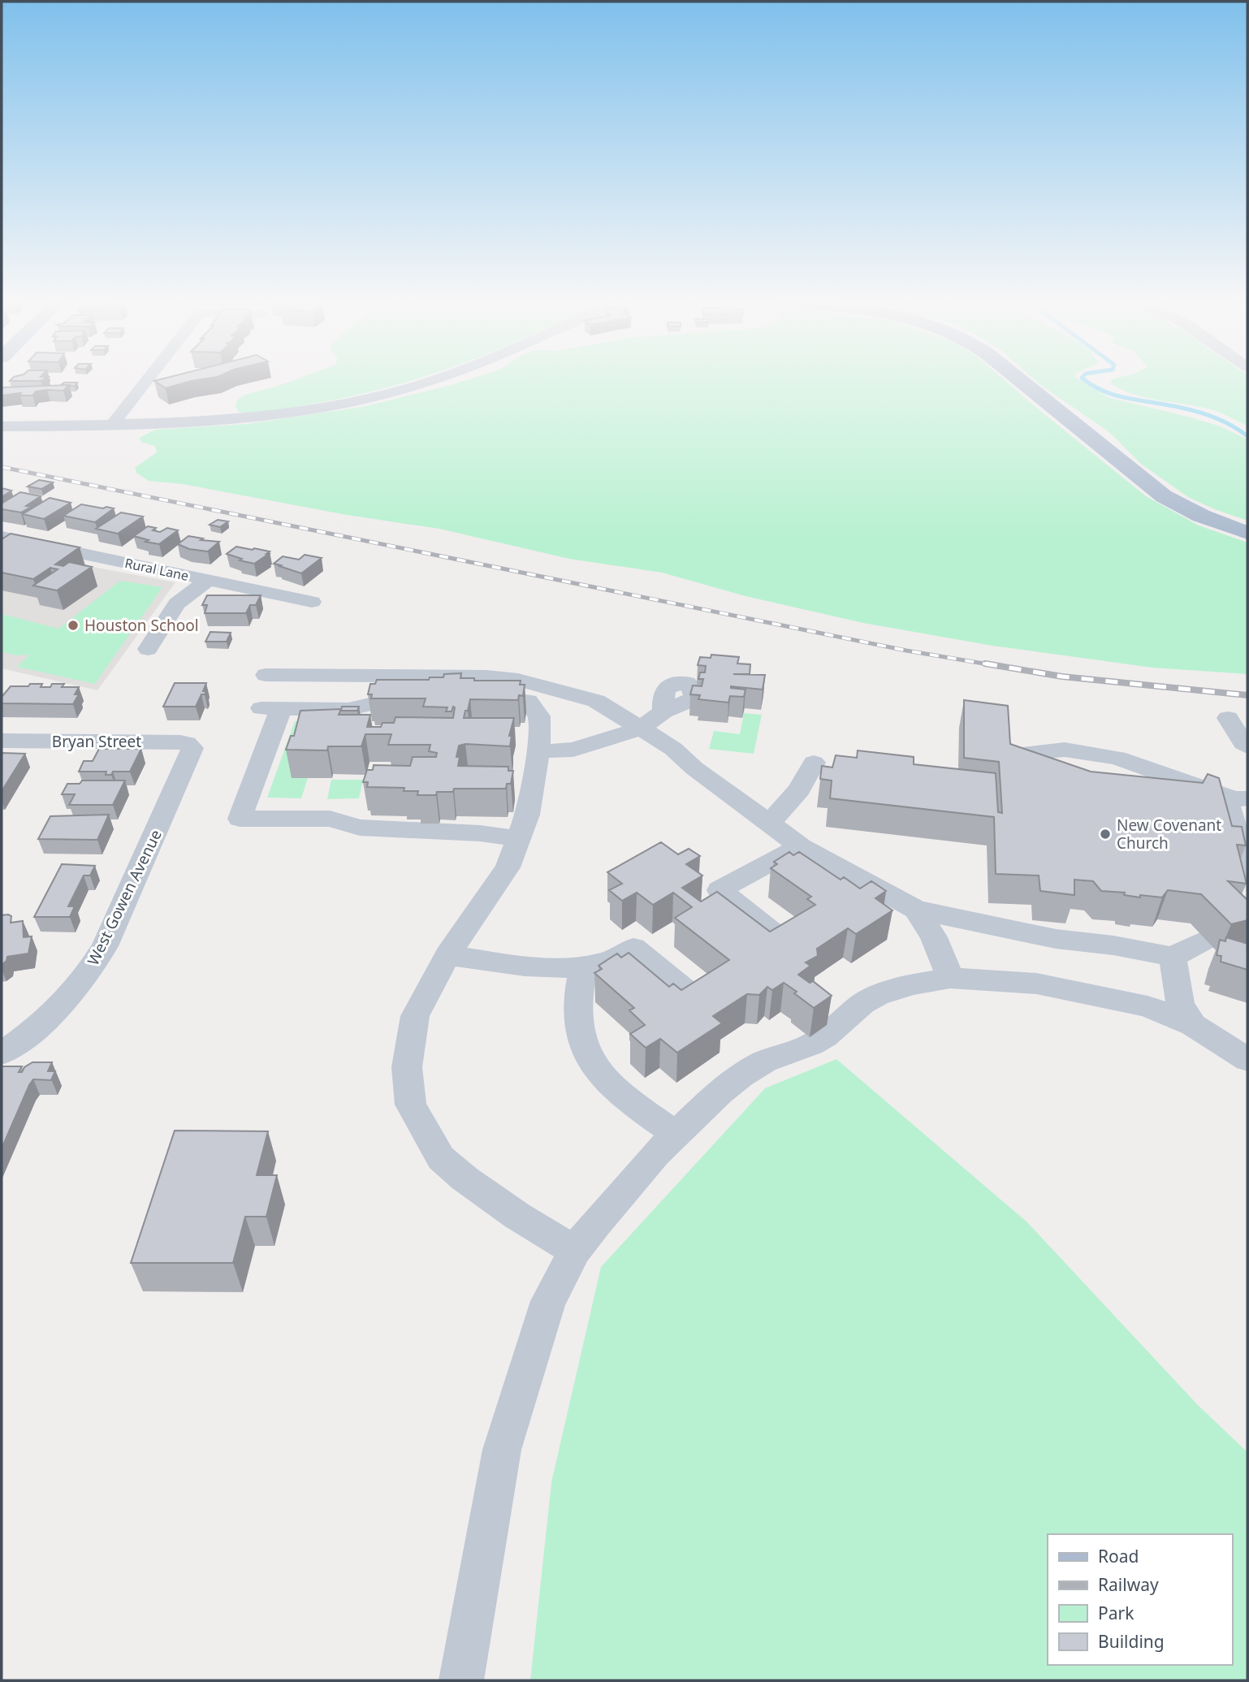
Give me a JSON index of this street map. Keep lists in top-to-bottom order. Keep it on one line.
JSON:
{"streets":{"street":["Rural Lane","Bryan Street","West Gowen Avenue"]},"crossings":[["Bryan Street","West Gowen Avenue"]],"places":["Houston School","New Covenant Church"],"legend":["Road","Railway","Park","Building"]}
